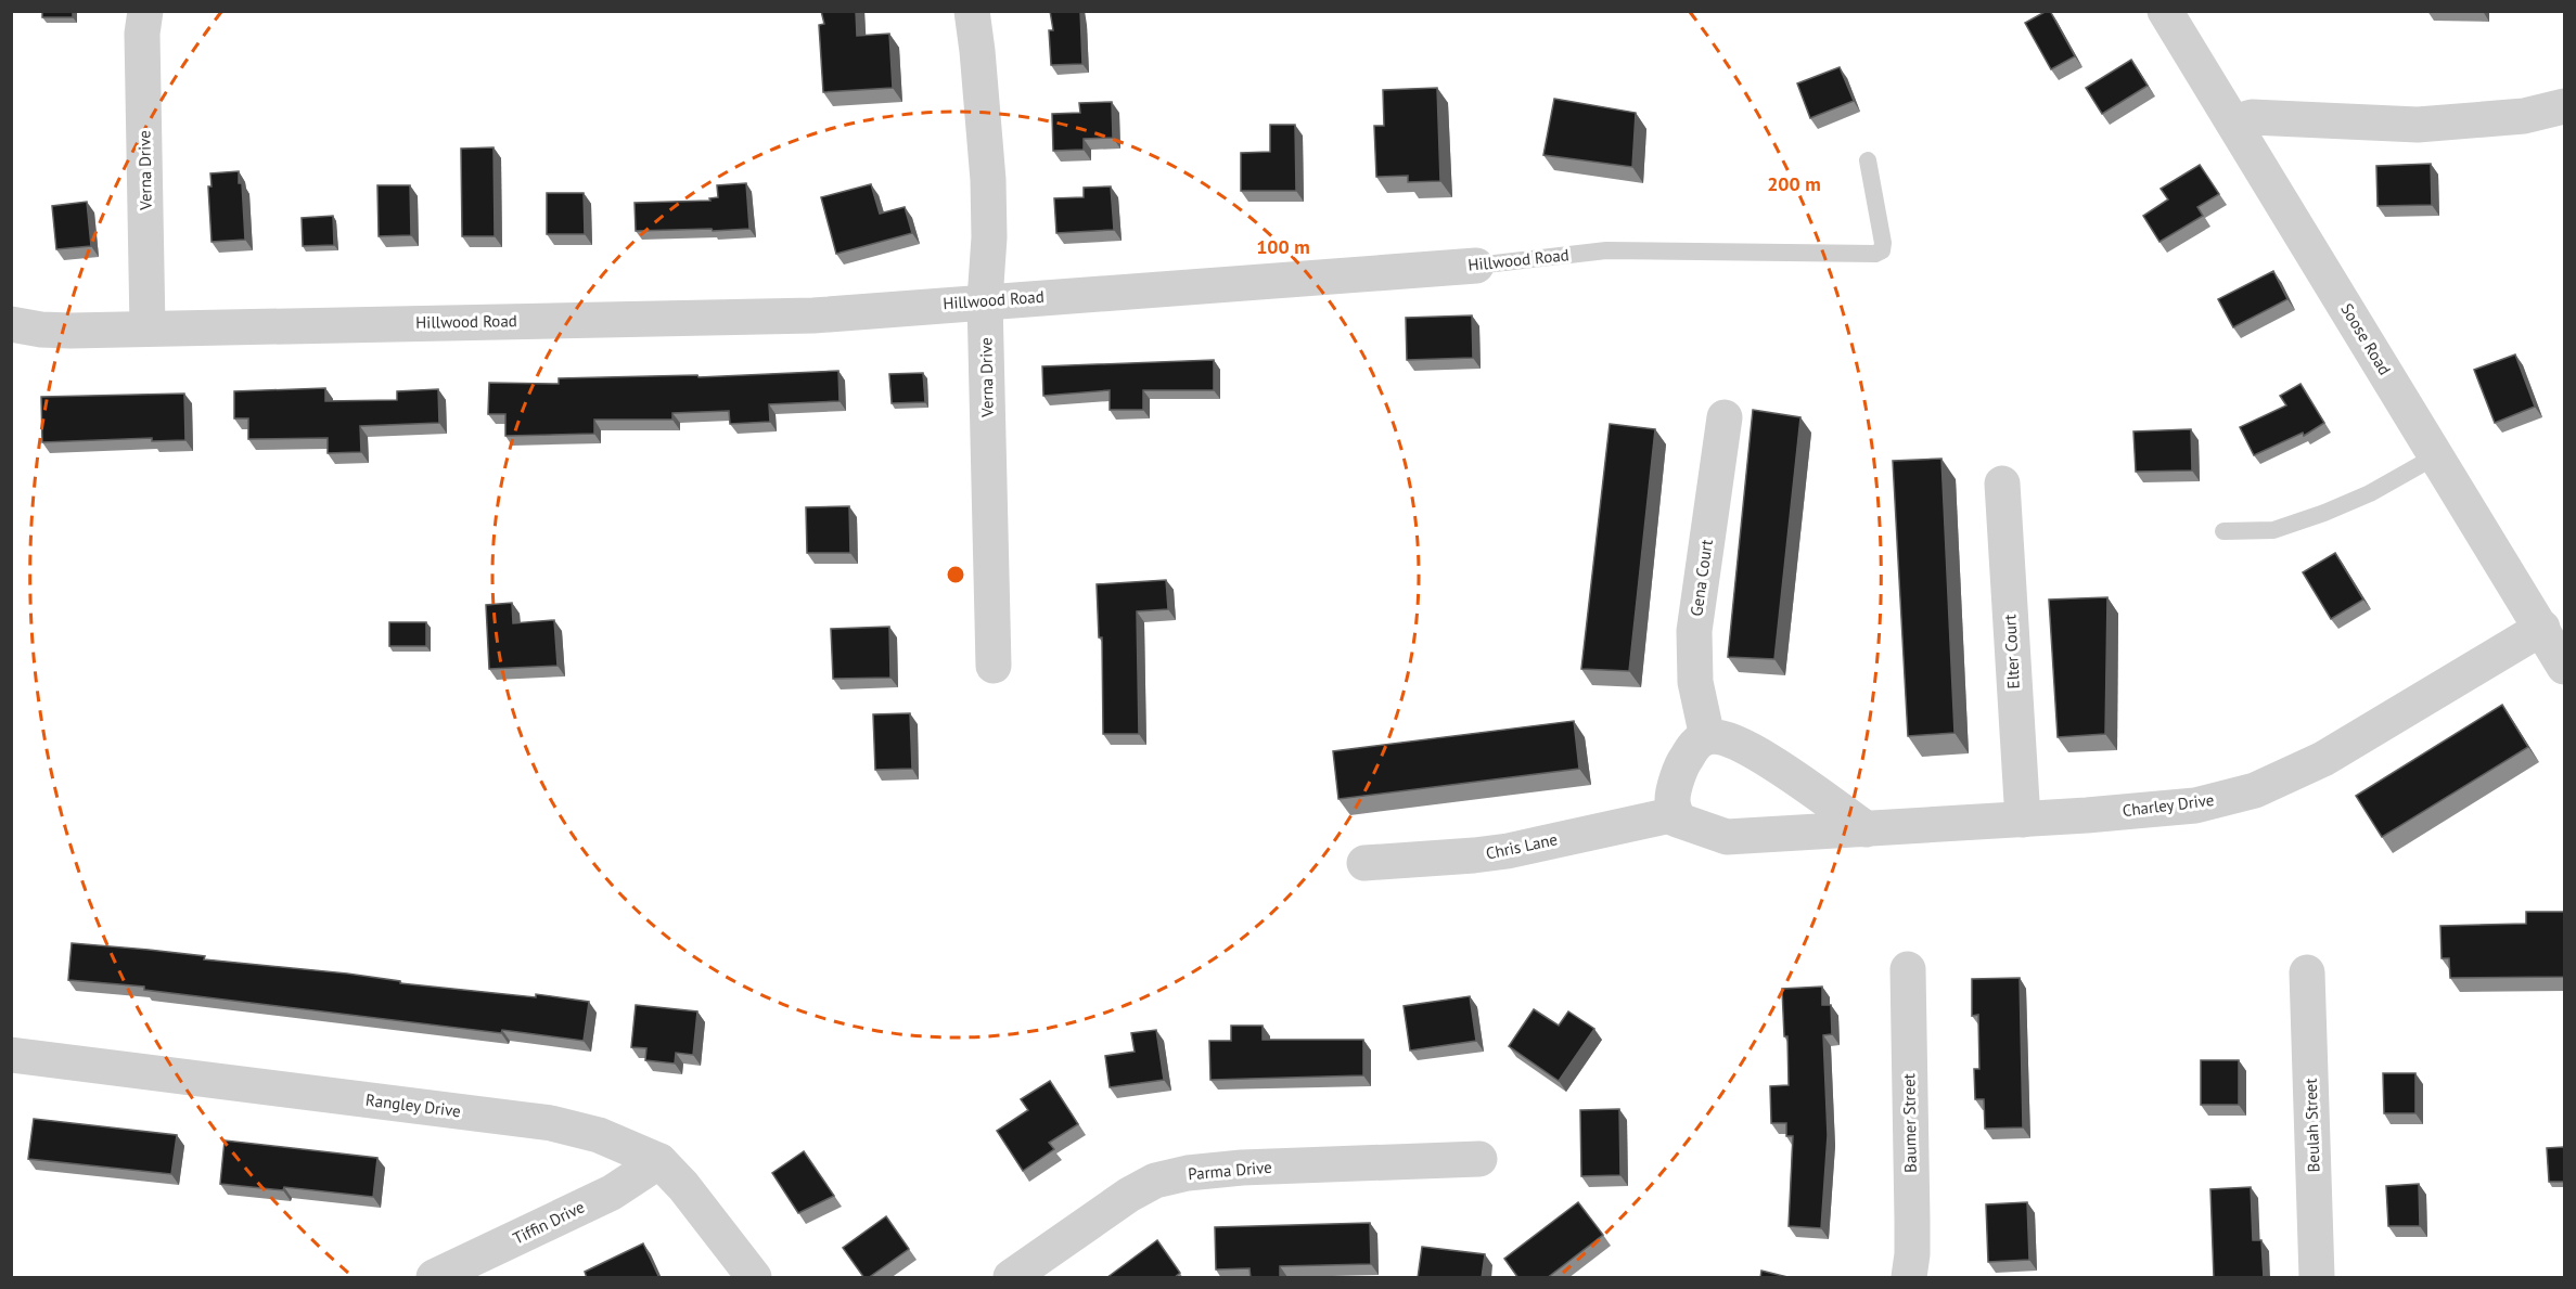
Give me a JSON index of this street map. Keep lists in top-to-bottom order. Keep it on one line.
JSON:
{"streets":{"street":["Verna Drive","Hillwood Road","Soose Road","Gena Court","Elter Court","Charley Drive","Chris Lane","Rangley Drive","Baumer Street","Beulah Street","Parma Drive","Tiffin Drive"]},"crossings":[["Verna Drive","Hillwood Road"],["Soose Road","Charley Drive"],["Elter Court","Charley Drive"],["Charley Drive","Chris Lane"],["Rangley Drive","Tiffin Drive"]],"rings":["200 m","100 m"]}
